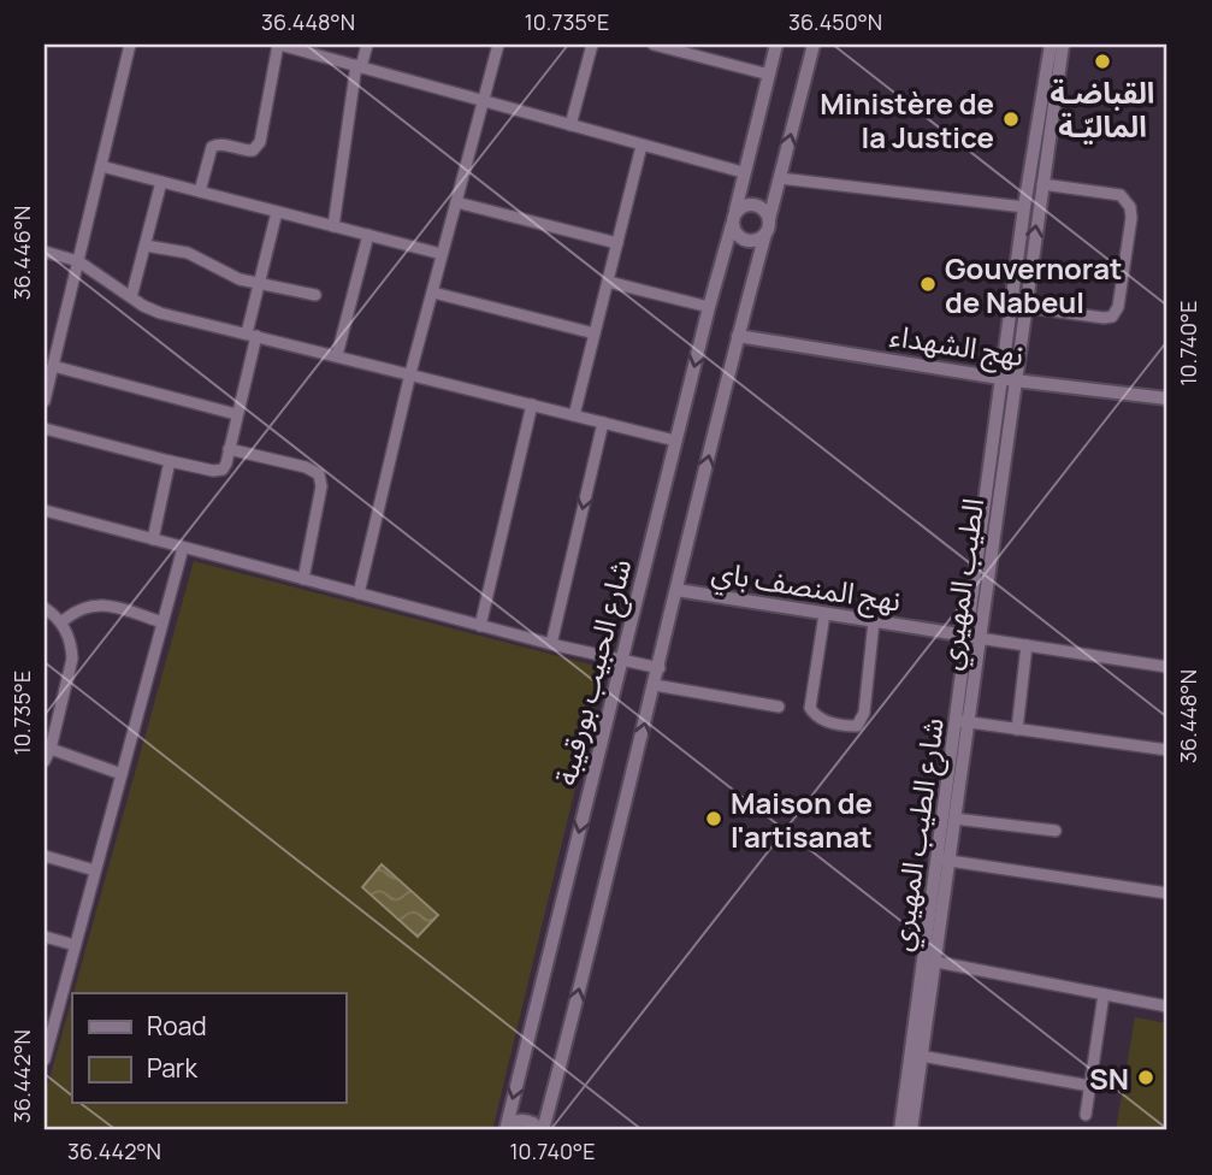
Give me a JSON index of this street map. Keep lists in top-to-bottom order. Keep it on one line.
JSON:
{"streets":{"street":["نهج الشهداء","نهج المنصف باي","شارع الحبيب بورقيبة","شارع الطيب المهيري"]},"crossings":[["نهج الشهداء","شارع الحبيب بورقيبة"],["نهج الشهداء","شارع الطيب المهيري"],["نهج المنصف باي","شارع الحبيب بورقيبة"],["نهج المنصف باي","شارع الطيب المهيري"]],"places":["القباضـة الماليّـة","Ministère de la Justice","Gouvernorat de Nabeul","Maison de l'artisanat","SN"],"legend":["Road","Park"],"coordinates":["36.448°N","10.735°E","36.450°N","36.446°N","10.740°E","36.442°N"]}
